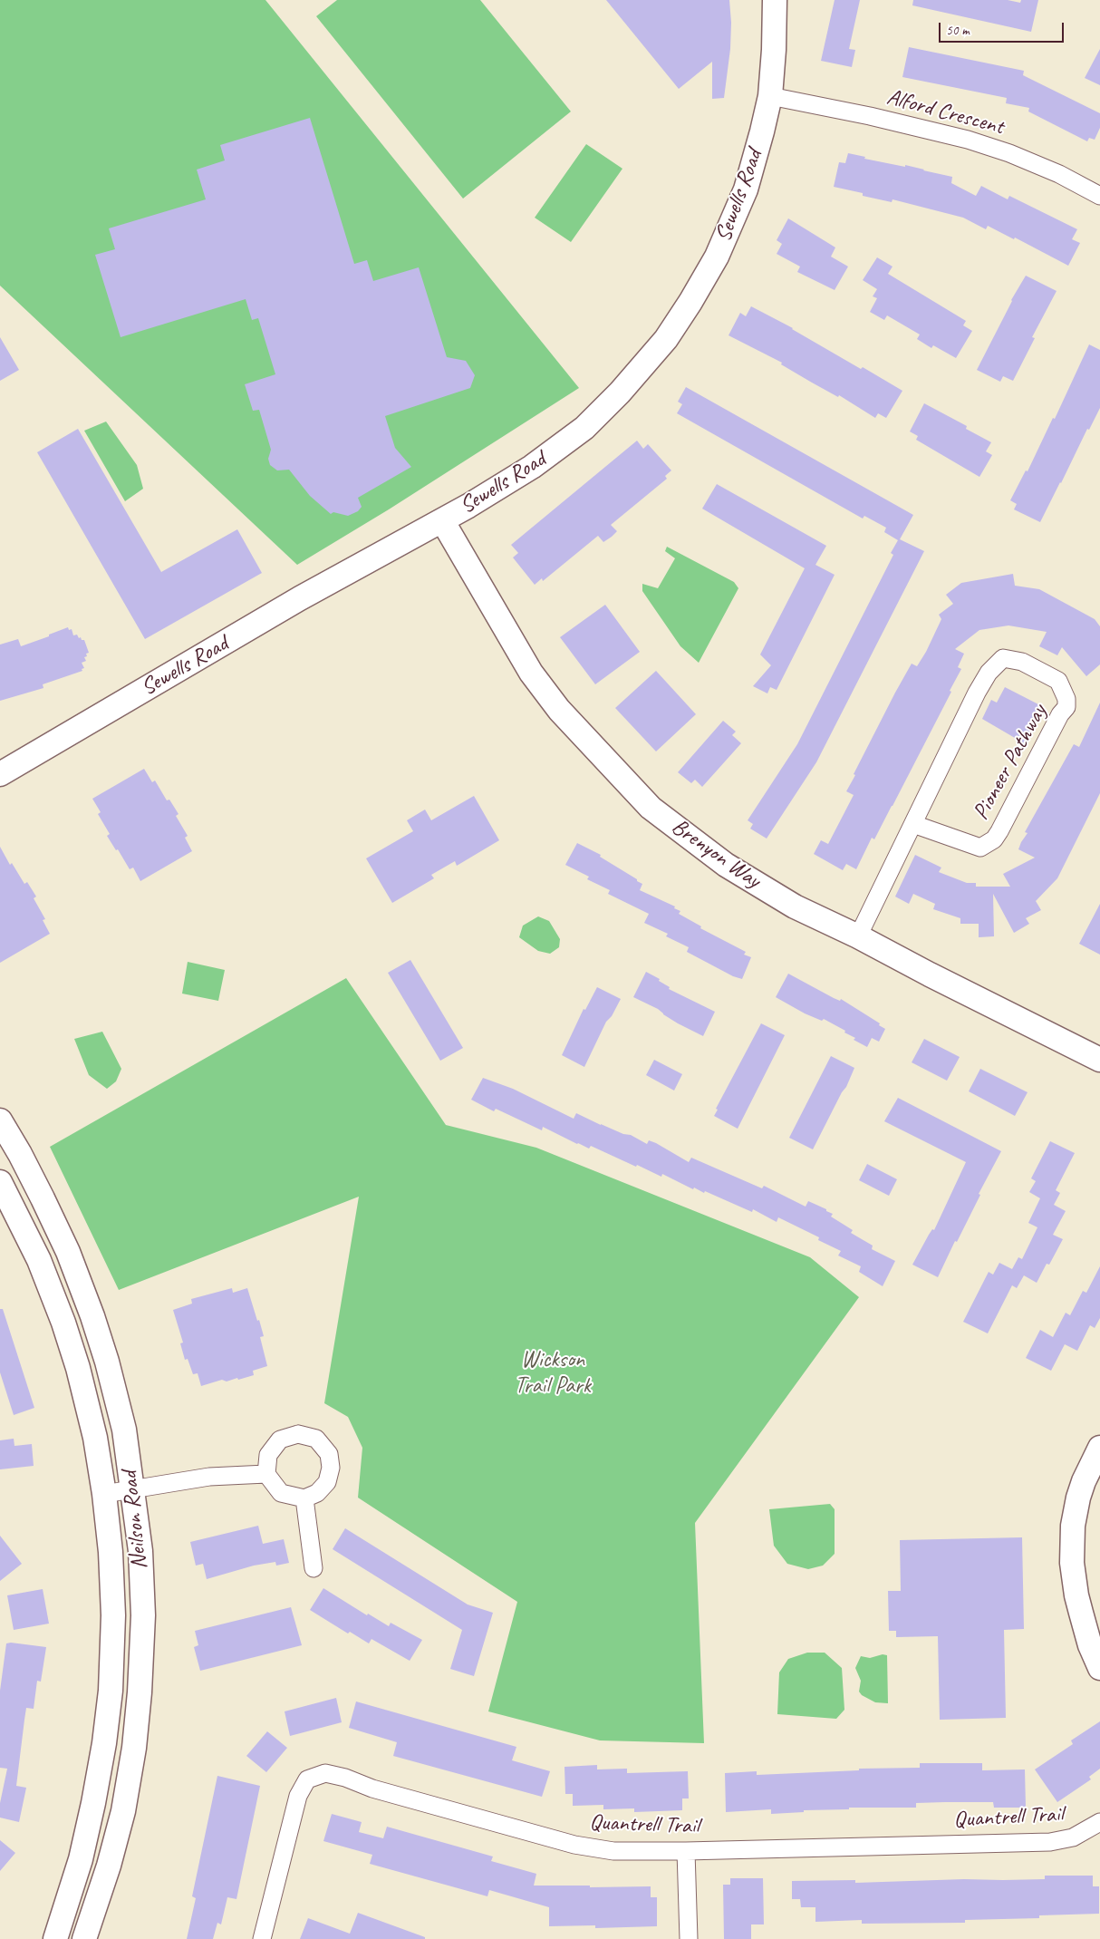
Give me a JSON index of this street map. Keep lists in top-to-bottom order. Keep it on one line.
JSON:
{"streets":{"street":["Alford Crescent","Sewells Road","Pioneer Pathway","Brenyon Way","Neilson Road","Quantrell Trail"]},"crossings":[["Alford Crescent","Sewells Road"],["Sewells Road","Brenyon Way"],["Pioneer Pathway","Brenyon Way"]],"parks":["Wickson Trail Park"],"scale_bar":"50 m"}
